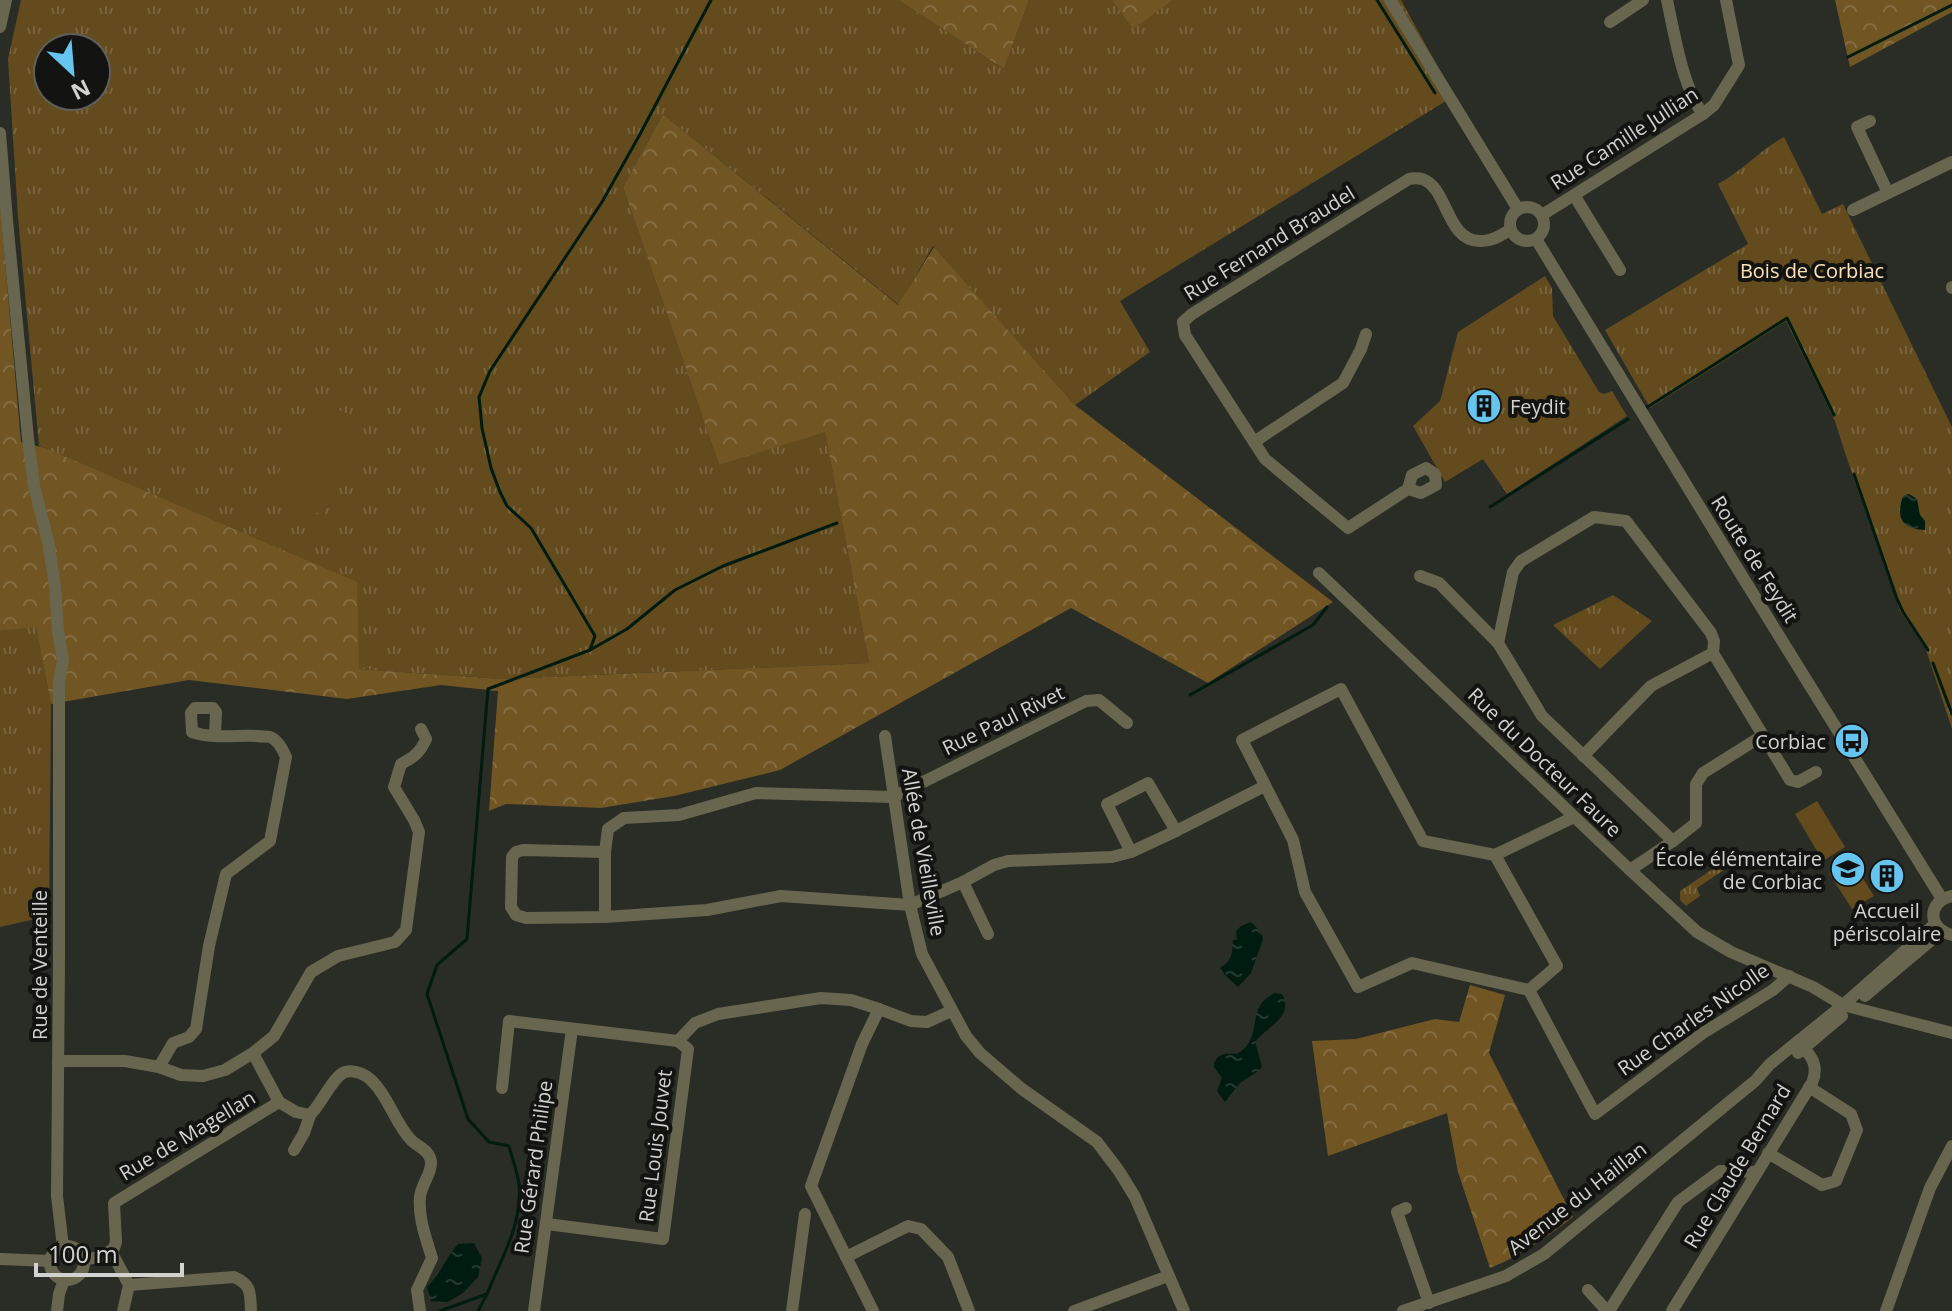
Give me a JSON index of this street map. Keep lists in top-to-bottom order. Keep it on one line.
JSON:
{"streets":{"street":["Rue Camille Jullian","Rue Fernand Braudel","Route de Feydit","Rue Paul Rivet","Rue du Docteur Faure","Allée de Vieilleville","Rue de Venteille","Rue Charles Nicolle","Rue de Magellan","Rue Louis Jouvet","Rue Claude Bernard","Rue Gérard Philipe","Avenue du Haillan"]},"crossings":[["Rue Camille Jullian","Rue Fernand Braudel"],["Rue Camille Jullian","Route de Feydit"],["Rue Fernand Braudel","Route de Feydit"],["Rue Paul Rivet","Allée de Vieilleville"],["Rue du Docteur Faure","Rue Charles Nicolle"],["Rue du Docteur Faure","Avenue du Haillan"],["Rue Louis Jouvet","Rue Gérard Philipe"],["Rue Claude Bernard","Avenue du Haillan"]],"parks":["Bois de Corbiac"],"places":{"building":["Feydit","Accueil périscolaire"],"bus stop":["Corbiac"],"school or university":["École élémentaire de Corbiac"]},"scale_bar":"100 m","north":"bottom right"}
